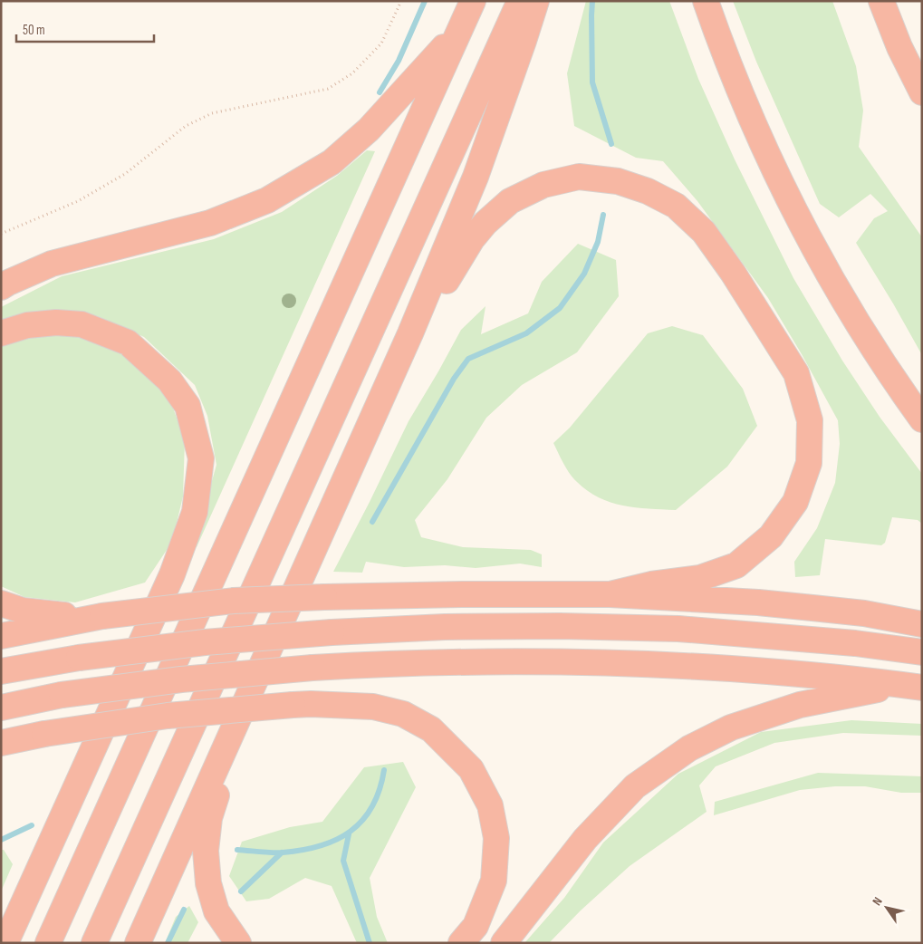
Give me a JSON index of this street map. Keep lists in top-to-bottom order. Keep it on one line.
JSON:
{"scale_bar":"50 m","north":"top left"}
